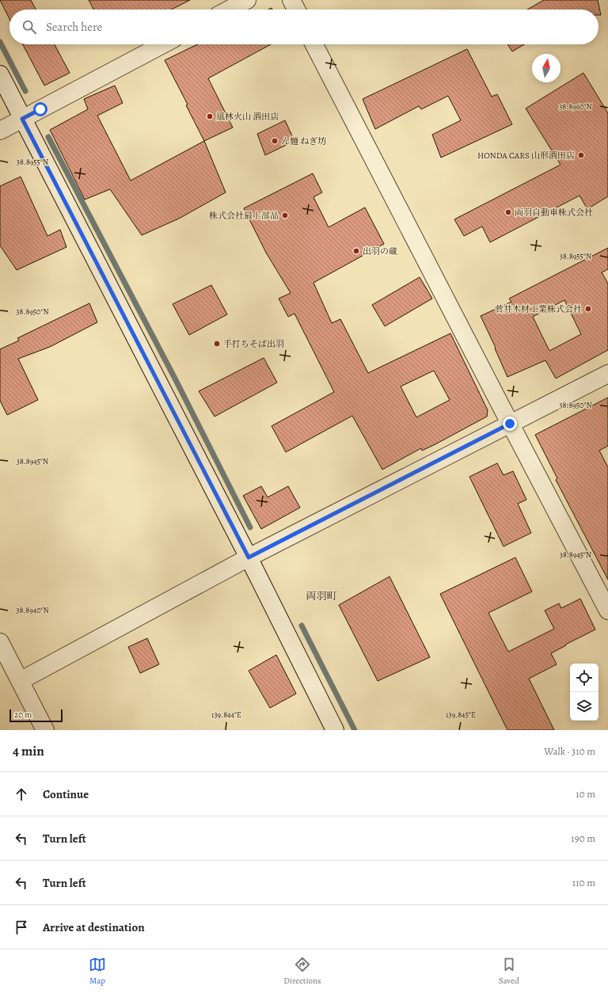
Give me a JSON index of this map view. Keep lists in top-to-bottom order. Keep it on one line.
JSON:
{"districts":["両羽町"],"places":["風林火山 酒田店","ん麺 ねぎ坊","HONDA CARS 山形酒田店","両羽自動車株式会社","株式会社最上部品","出羽の蔵","菅井木材工業株式会社","手打ちそば出羽"],"scale_bar":"20 m","north":"top","page":{"search":"Search here","scale":"20 m","heading":["4 min","Walk · 310 m"],"list":[["Continue","10 m"],["Turn left","190 m"],["Turn left","110 m"],"Arrive at destination"],"nav":["Map","Directions","Saved"]},"coordinates":["38.8960°N","38.8955°N","38.8950°N","38.8945°N","38.8940°N","139.844°E","139.845°E"]}
